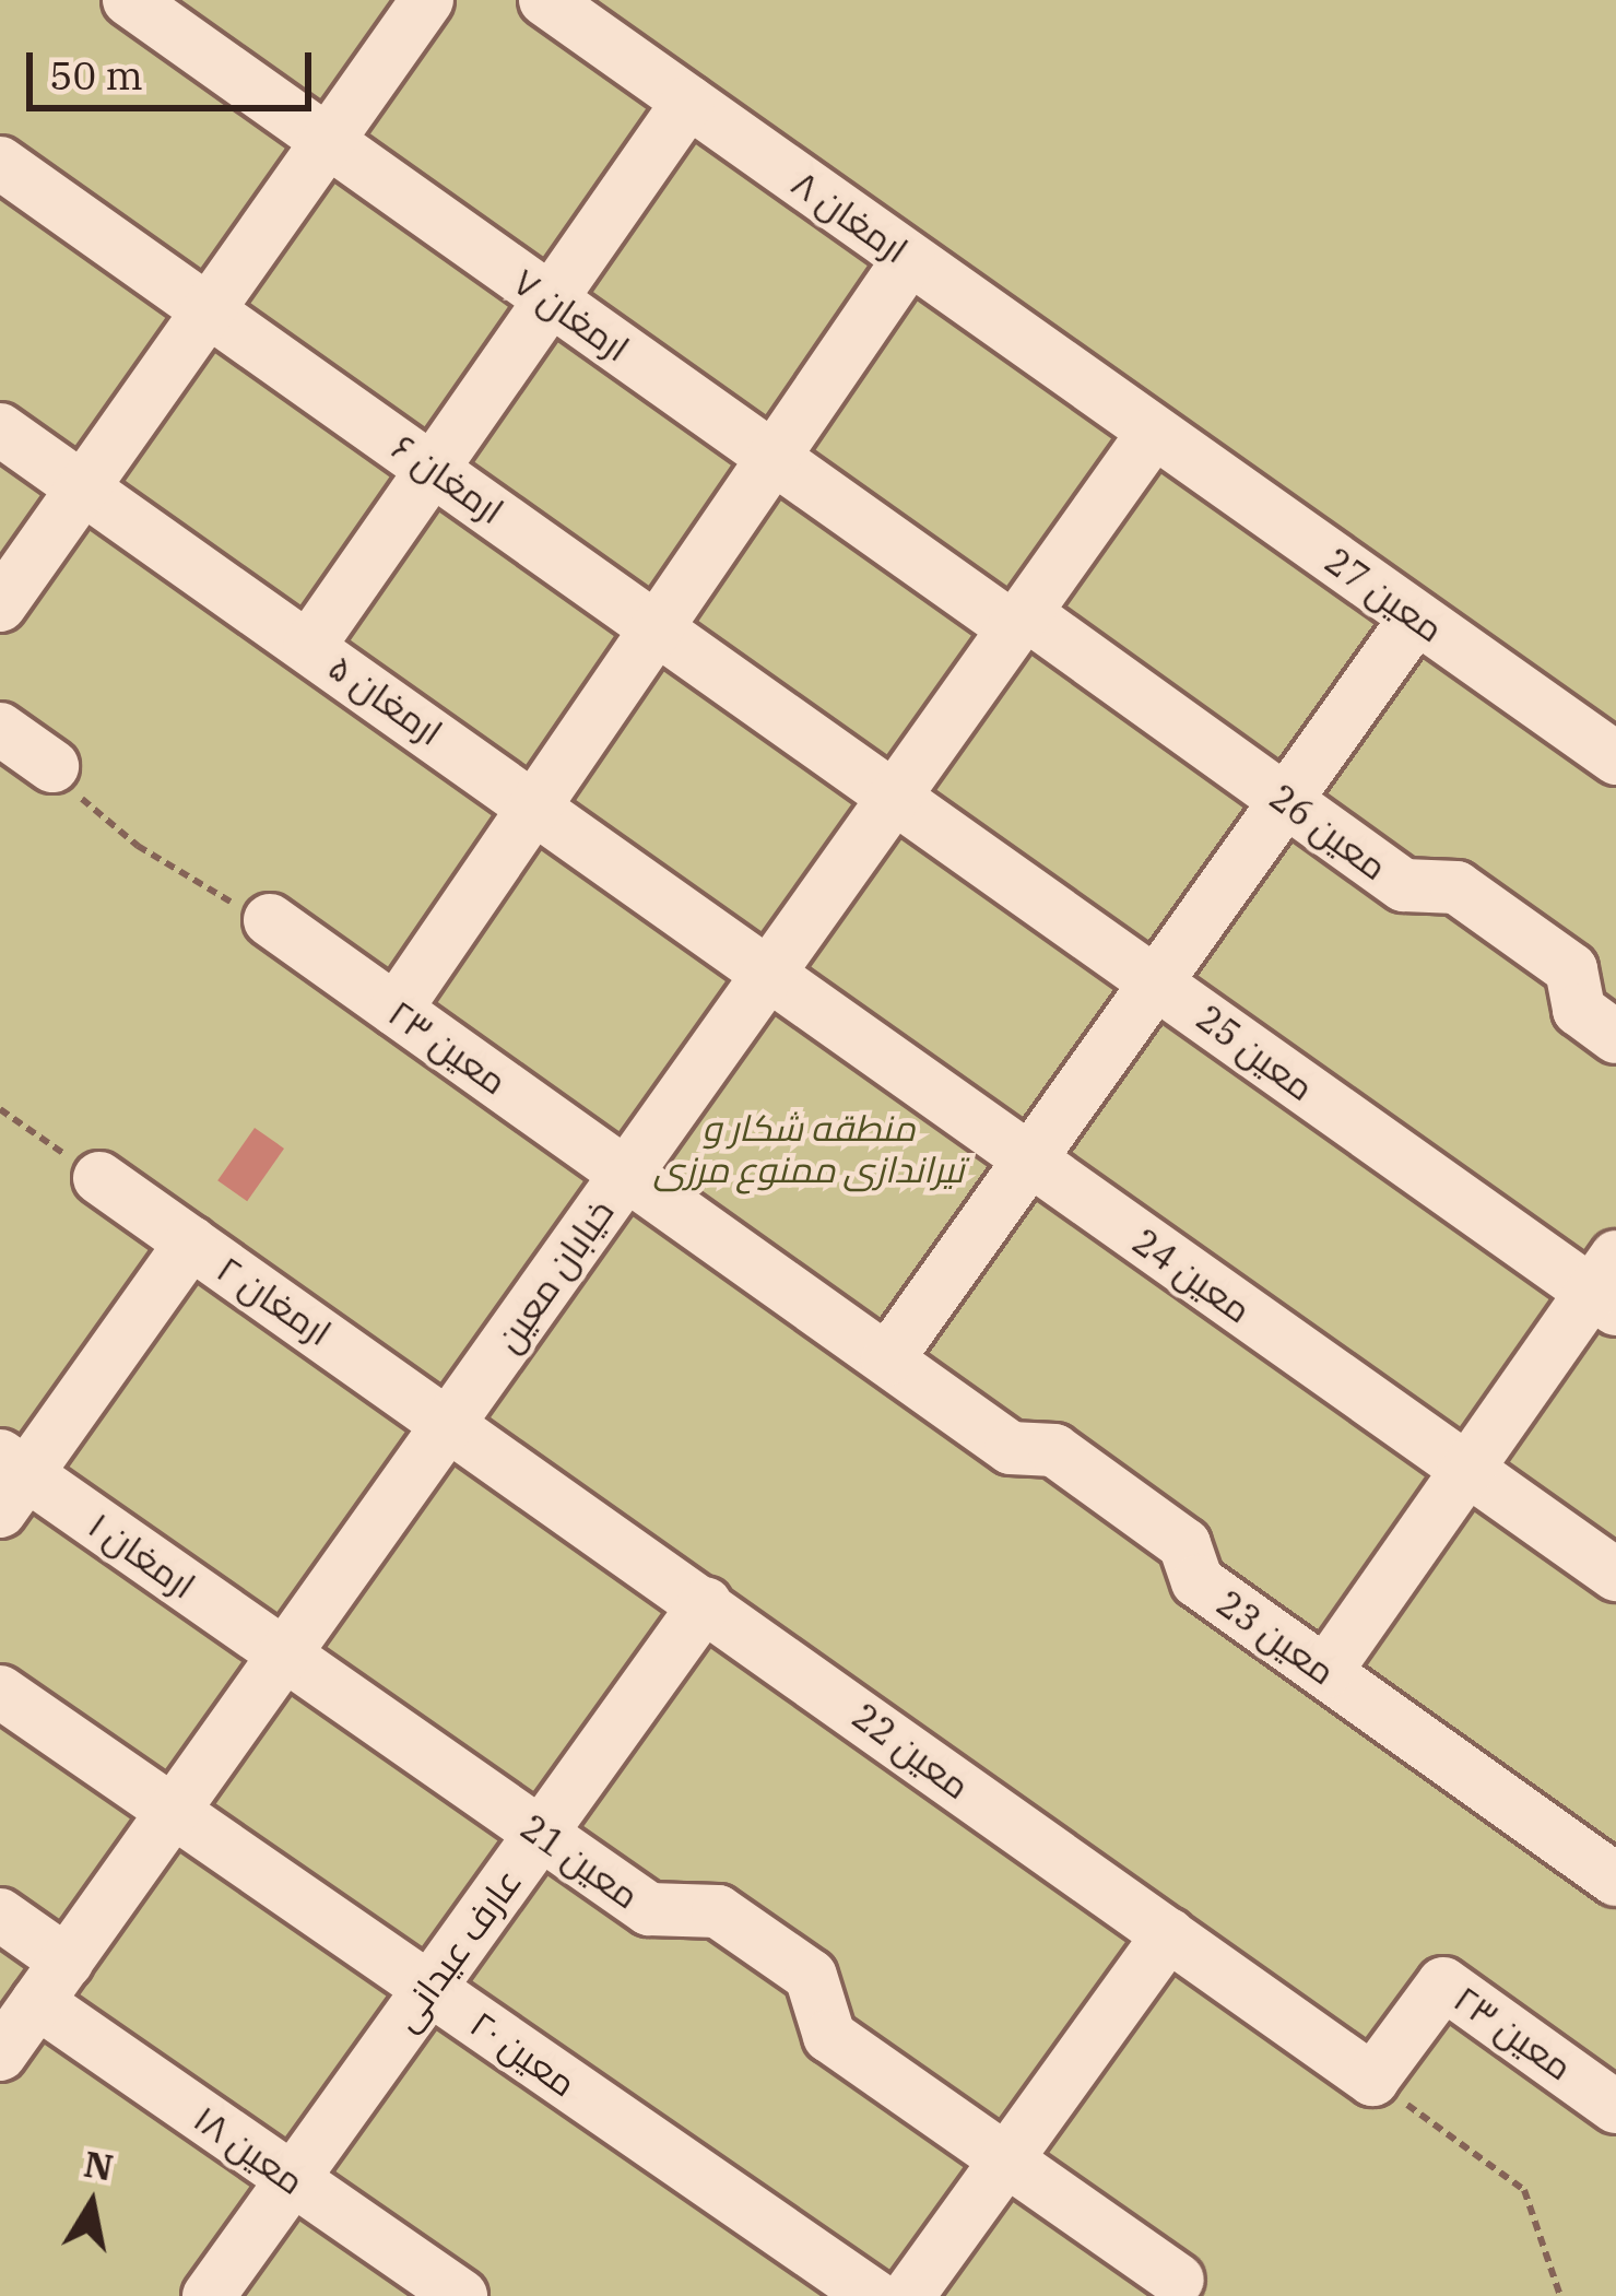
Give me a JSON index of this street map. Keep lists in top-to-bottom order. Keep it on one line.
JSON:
{"streets":{"street":["ارمغان ۸","ارمغان ۷","ارمغان ۶","معین 27","ارمغان ۵","معین 26","معین ۲۳","معین 25","خیابان معین","معین 24","ارمغان ۲","ارمغان ۱","معین 23","معین 22","معین 21","عارف عیدانی","معین ۲۰","معین ۱۸"]},"crossings":[["ارمغان ۸","معین 27"],["ارمغان ۸","خیابان معین"],["ارمغان ۷","معین 26"],["ارمغان ۷","خیابان معین"],["ارمغان ۶","معین 25"],["ارمغان ۶","خیابان معین"],["معین 27","خیابان معین"],["ارمغان ۵","خیابان معین"],["ارمغان ۵","معین 24"],["معین 26","خیابان معین"],["معین ۲۳","خیابان معین"],["معین ۲۳","معین 23"],["معین ۲۳","معین 22"],["معین 25","خیابان معین"],["خیابان معین","معین 24"],["خیابان معین","ارمغان ۲"],["خیابان معین","ارمغان ۱"],["خیابان معین","معین 23"],["خیابان معین","معین 22"],["خیابان معین","معین 21"],["خیابان معین","معین ۲۰"],["خیابان معین","معین ۱۸"],["ارمغان ۲","معین 22"],["ارمغان ۱","معین 21"],["معین 22","عارف عیدانی"],["معین 21","عارف عیدانی"],["عارف عیدانی","معین ۲۰"],["عارف عیدانی","معین ۱۸"]],"parks":["منطقه شکار و تیراندازی ممنوع مرزی"],"scale_bar":"50 m","north":"top"}
